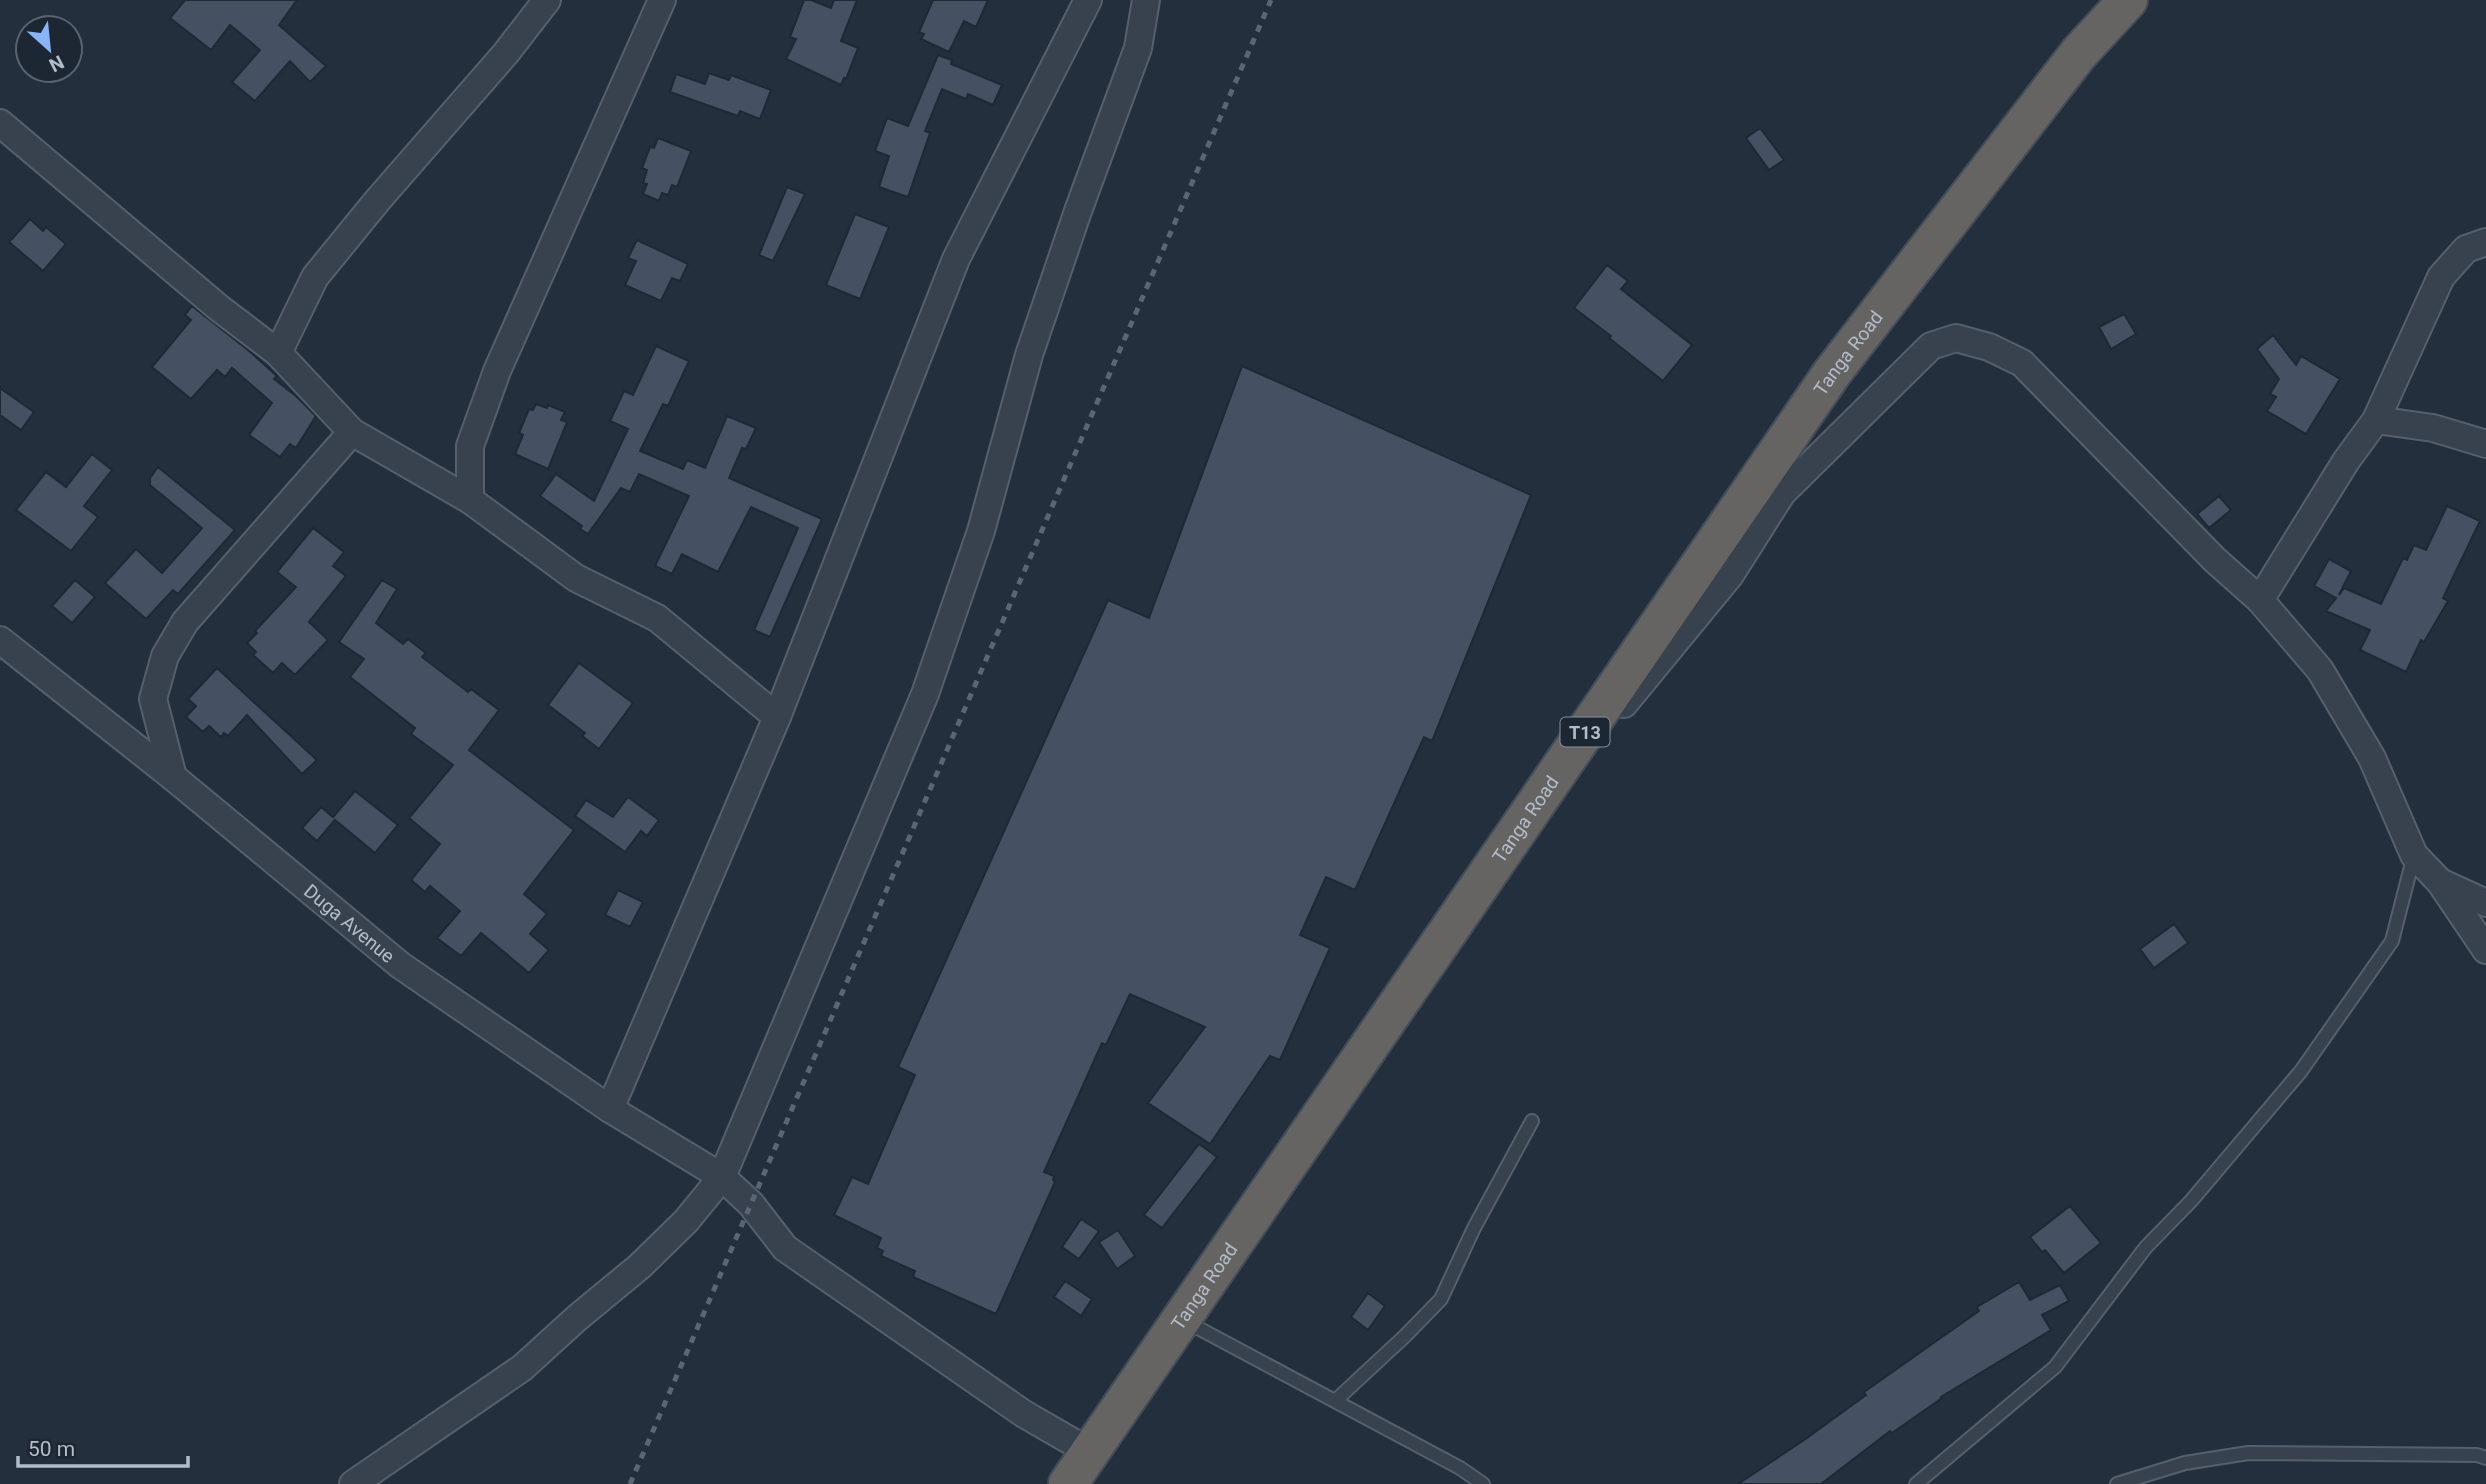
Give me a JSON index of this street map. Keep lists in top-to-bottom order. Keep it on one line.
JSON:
{"streets":{"highway":["Tanga Road","T13"],"street":["Duga Avenue"]},"crossings":[["Tanga Road","Duga Avenue"]],"scale_bar":"50 m","north":"bottom right"}
